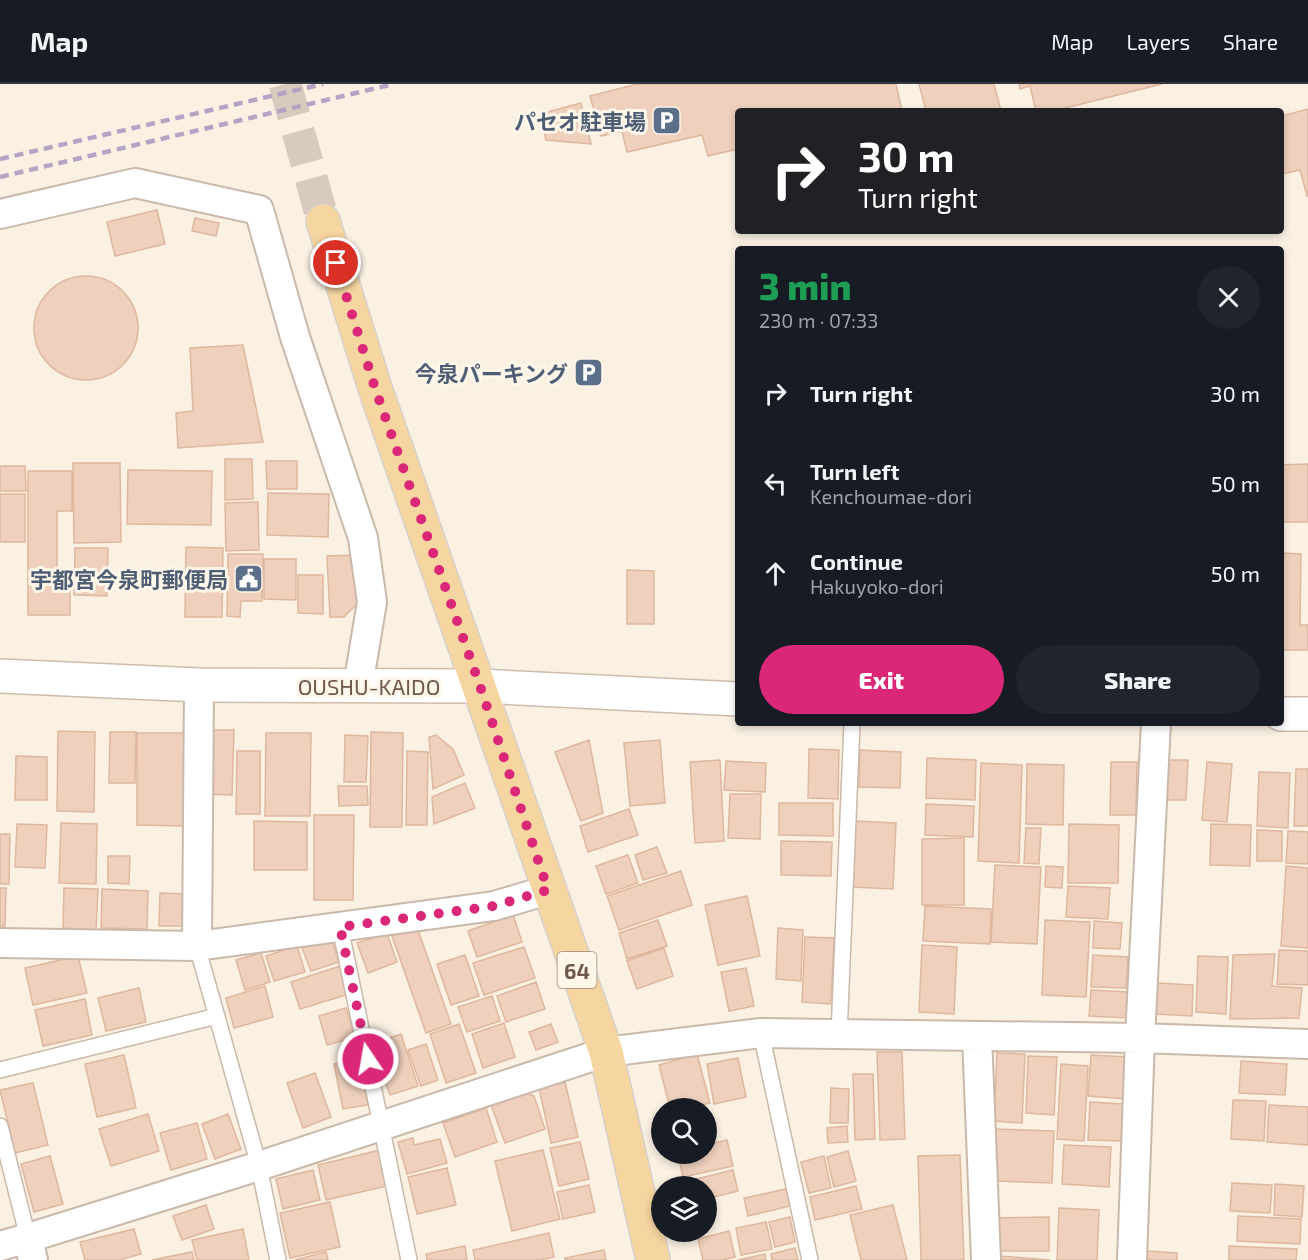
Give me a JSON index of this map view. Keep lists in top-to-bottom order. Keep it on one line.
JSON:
{"streets":{"main road":["OUSHU-KAIDO","64"]},"crossings":[["OUSHU-KAIDO","64"]],"places":{"parking":["パセオ駐車場","今泉パーキング"],"public building":["宇都宮今泉町郵便局"]},"page":{"header":"Map","nav":["Map","Layers","Share"],"turn":["30 m","Turn right"],"heading":["3 min","230 m · 07:33"],"list":[{"name":"Turn right","value":"30 m"},{"name":"Turn left","note":"Kenchoumae-dori","value":"50 m"},{"name":"Continue","note":"Hakuyoko-dori","value":"50 m"}],"buttons":["Exit","Share"]}}
